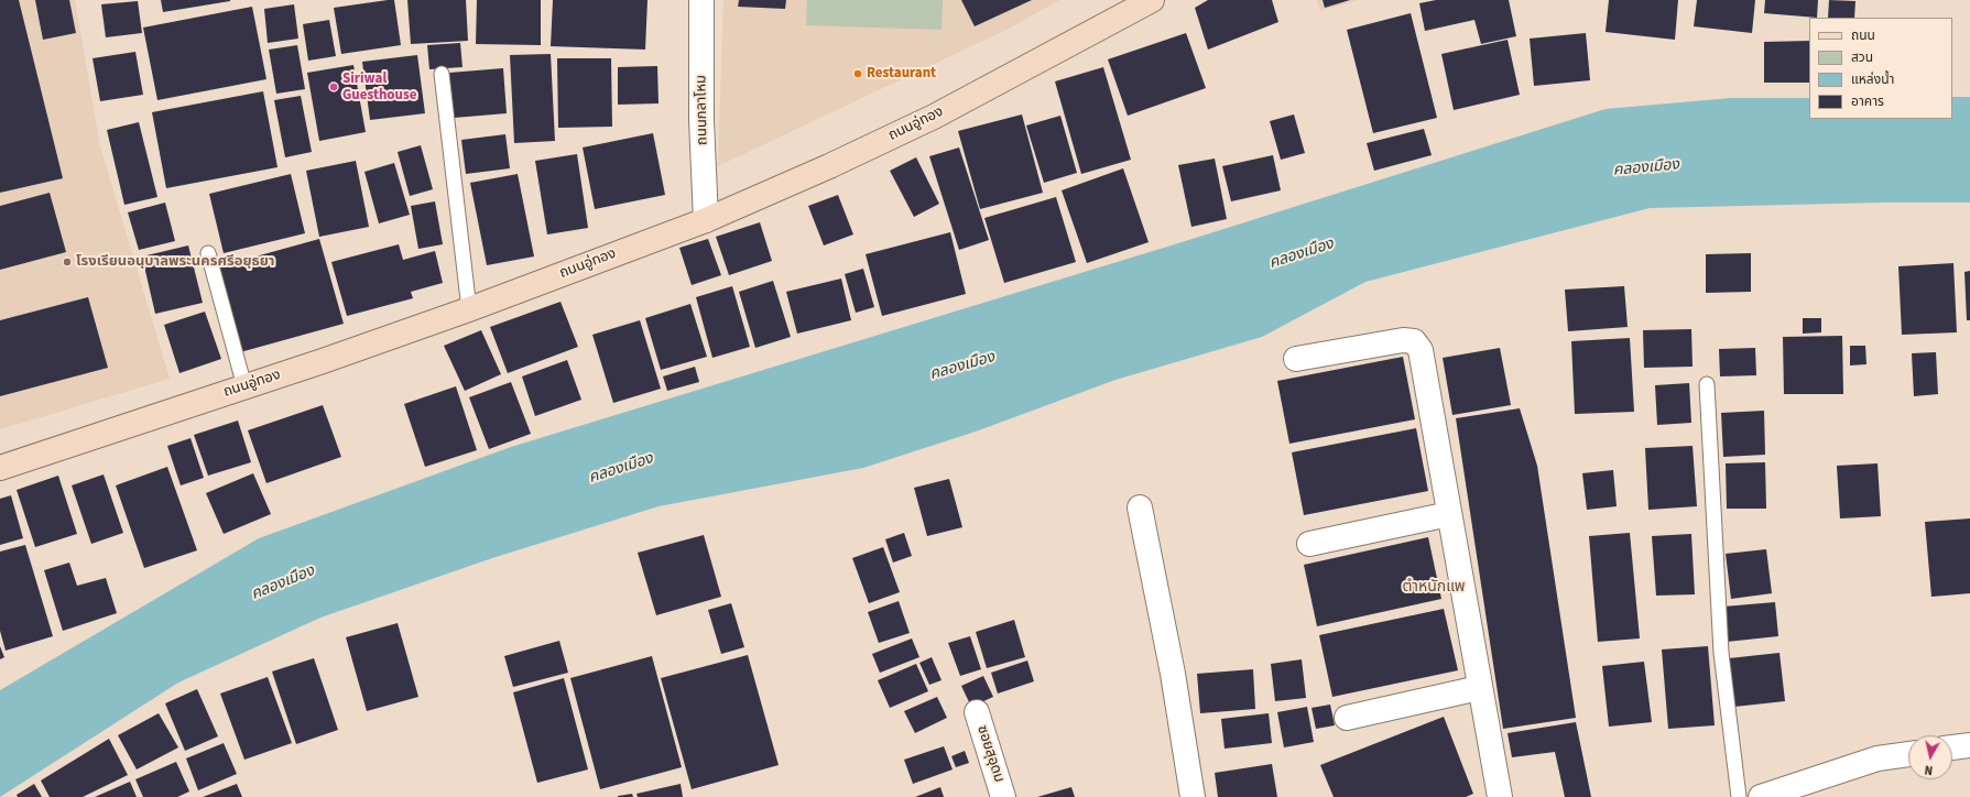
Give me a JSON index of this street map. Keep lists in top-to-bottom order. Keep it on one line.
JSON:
{"streets":{"main road":["ถนนอู่ทอง"],"street":["ถนนกลาโหม","ซอยสุอุดม"]},"crossings":[["ถนนกลาโหม","ถนนอู่ทอง"]],"districts":["ตำหนักแพ"],"water":["คลองเมือง"],"places":["Restaurant","Siriwal Guesthouse","โรงเรียนอนุบาลพระนครศรีอยุธยา"],"legend":["ถนน","สวน","แหล่งน้ำ","อาคาร"],"north":"bottom"}
